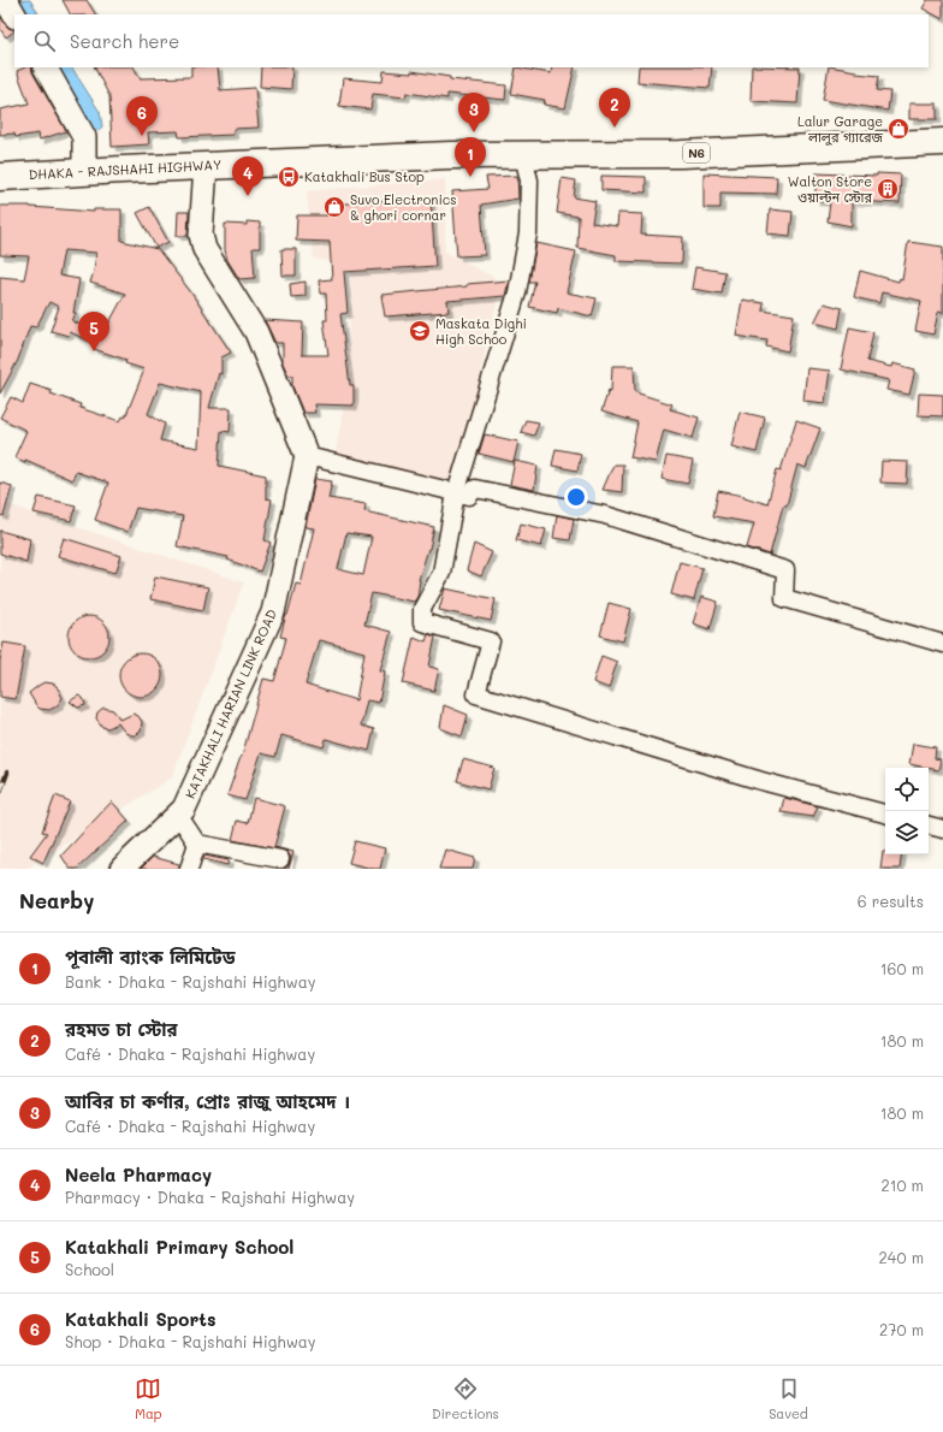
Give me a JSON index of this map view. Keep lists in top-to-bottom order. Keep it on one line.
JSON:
{"streets":{"highway":["N6","DHAKA - RAJSHAHI HIGHWAY"],"street":["KATAKHALI HARIAN LINK ROAD"]},"places":{"shop":["Lalur Garage লালুর গ্যারেজ","Suvo Electronics & ghori cornar"],"bus stop":["Katakhali Bus Stop"],"building":["Walton Store ওয়াল্টন স্টোর"],"school or university":["Maskata Dighi High Schoo"]},"page":{"search":"Search here","pins":["2","3","6","1","4","5"],"heading":["Nearby","6 results"],"list":[{"mark":"1","name":"পূবালী ব্যাংক লিমিটেড","note":"Bank · Dhaka - Rajshahi Highway","value":"160 m"},{"mark":"2","name":"রহমত চা স্টোর","note":"Café · Dhaka - Rajshahi Highway","value":"180 m"},{"mark":"3","name":"আবির চা কর্ণার, প্রোঃ রাজু আহমেদ ।","note":"Café · Dhaka - Rajshahi Highway","value":"180 m"},{"mark":"4","name":"Neela Pharmacy","note":"Pharmacy · Dhaka - Rajshahi Highway","value":"210 m"},{"mark":"5","name":"Katakhali Primary School","note":"School","value":"240 m"},{"mark":"6","name":"Katakhali Sports","note":"Shop · Dhaka - Rajshahi Highway","value":"270 m"}],"nav":["Map","Directions","Saved"]}}
